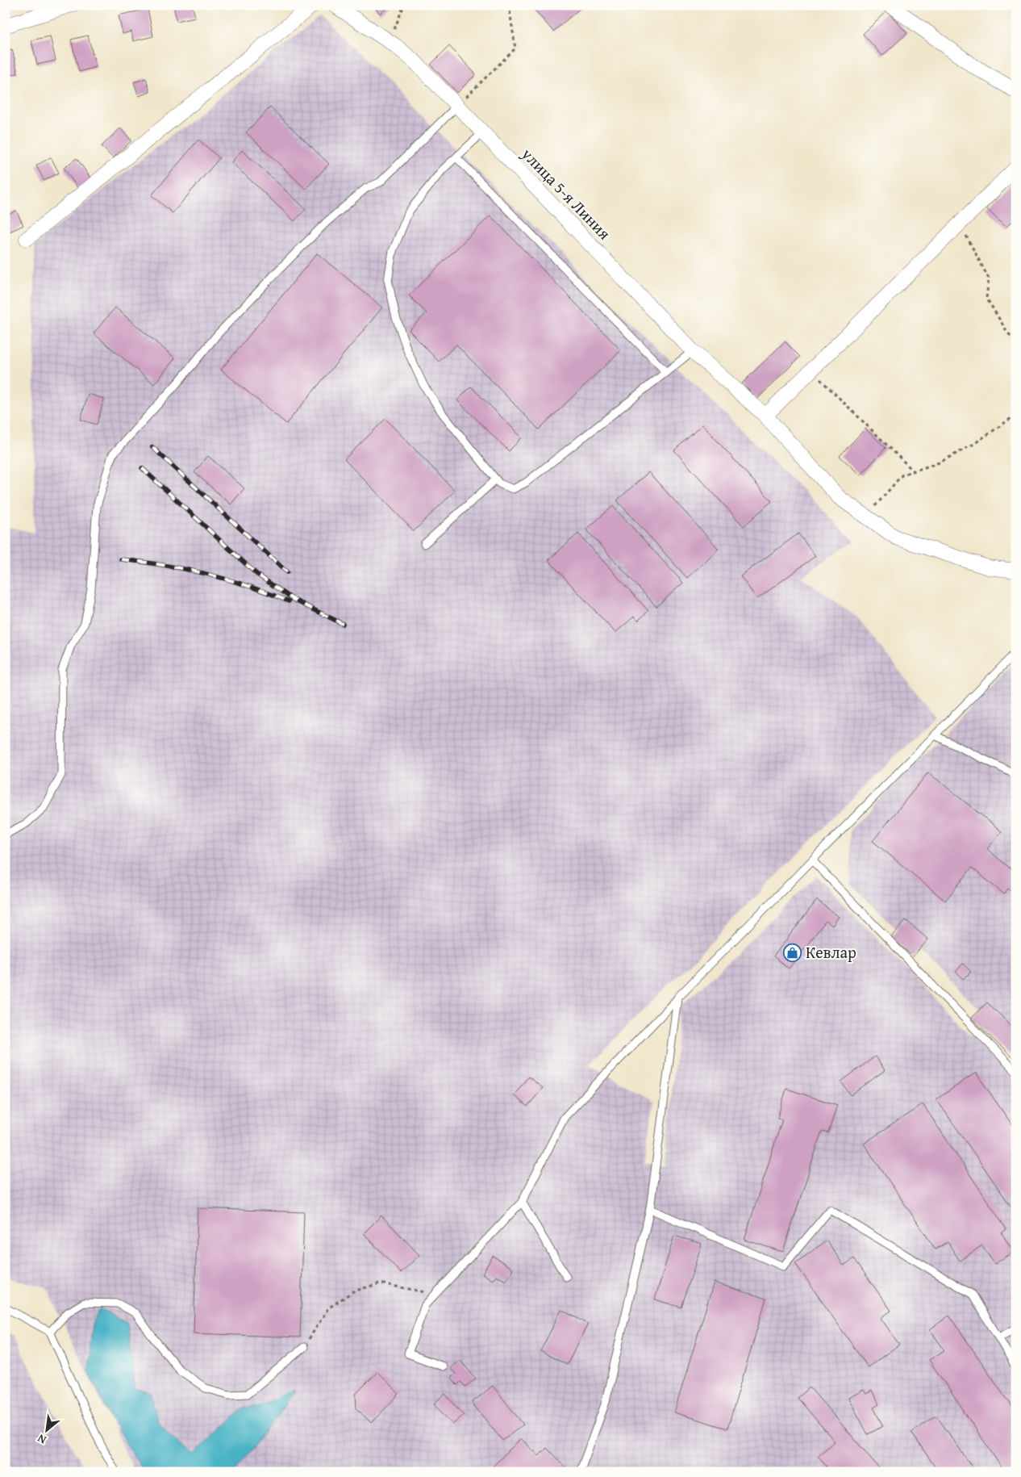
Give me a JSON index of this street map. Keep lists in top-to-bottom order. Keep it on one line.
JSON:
{"streets":{"street":["улица 5-я Линия"]},"places":{"shop":["Кевлар"]},"north":"bottom left"}
